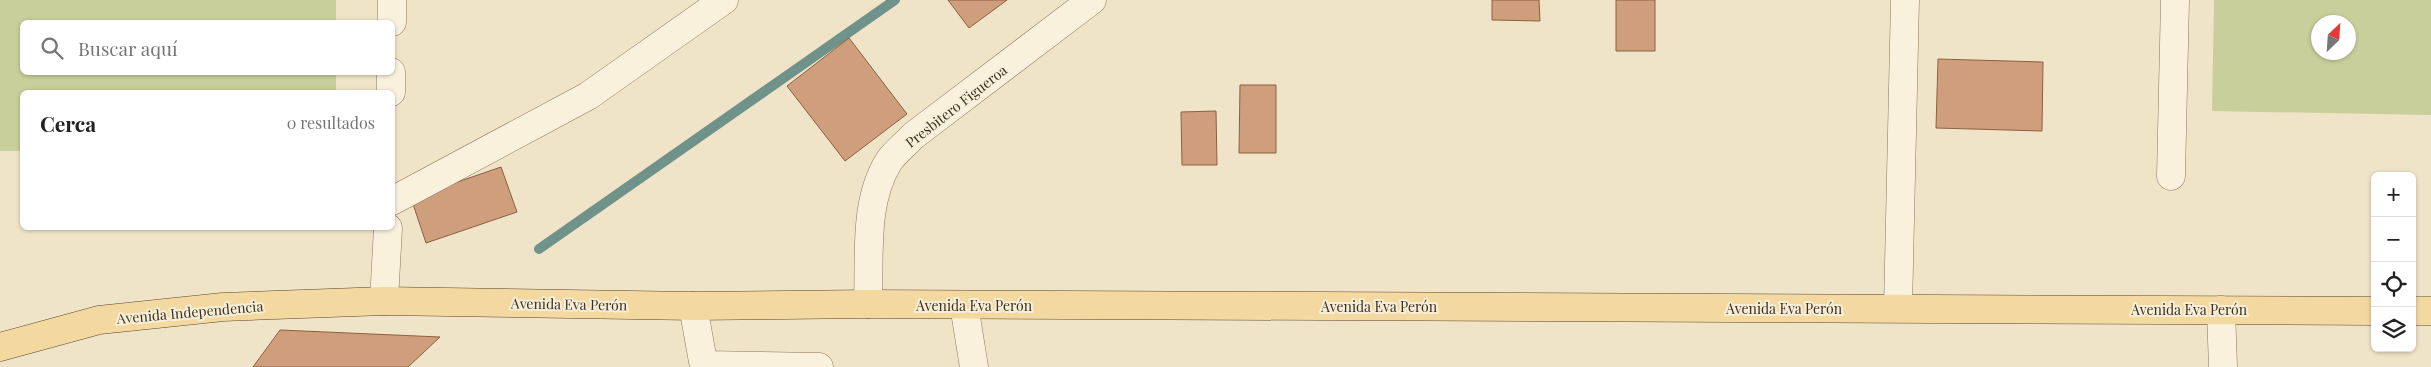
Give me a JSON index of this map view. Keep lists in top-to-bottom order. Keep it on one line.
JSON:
{"streets":{"main road":["Avenida Eva Perón","Avenida Independencia"],"street":["Presbitero Figueroa"]},"crossings":[["Presbitero Figueroa","Avenida Eva Perón"],["Avenida Eva Perón","Avenida Independencia"]],"north":"top right","page":{"search":"Buscar aquí","heading":["Cerca","0 resultados"],"map_buttons":["+","−"]}}
